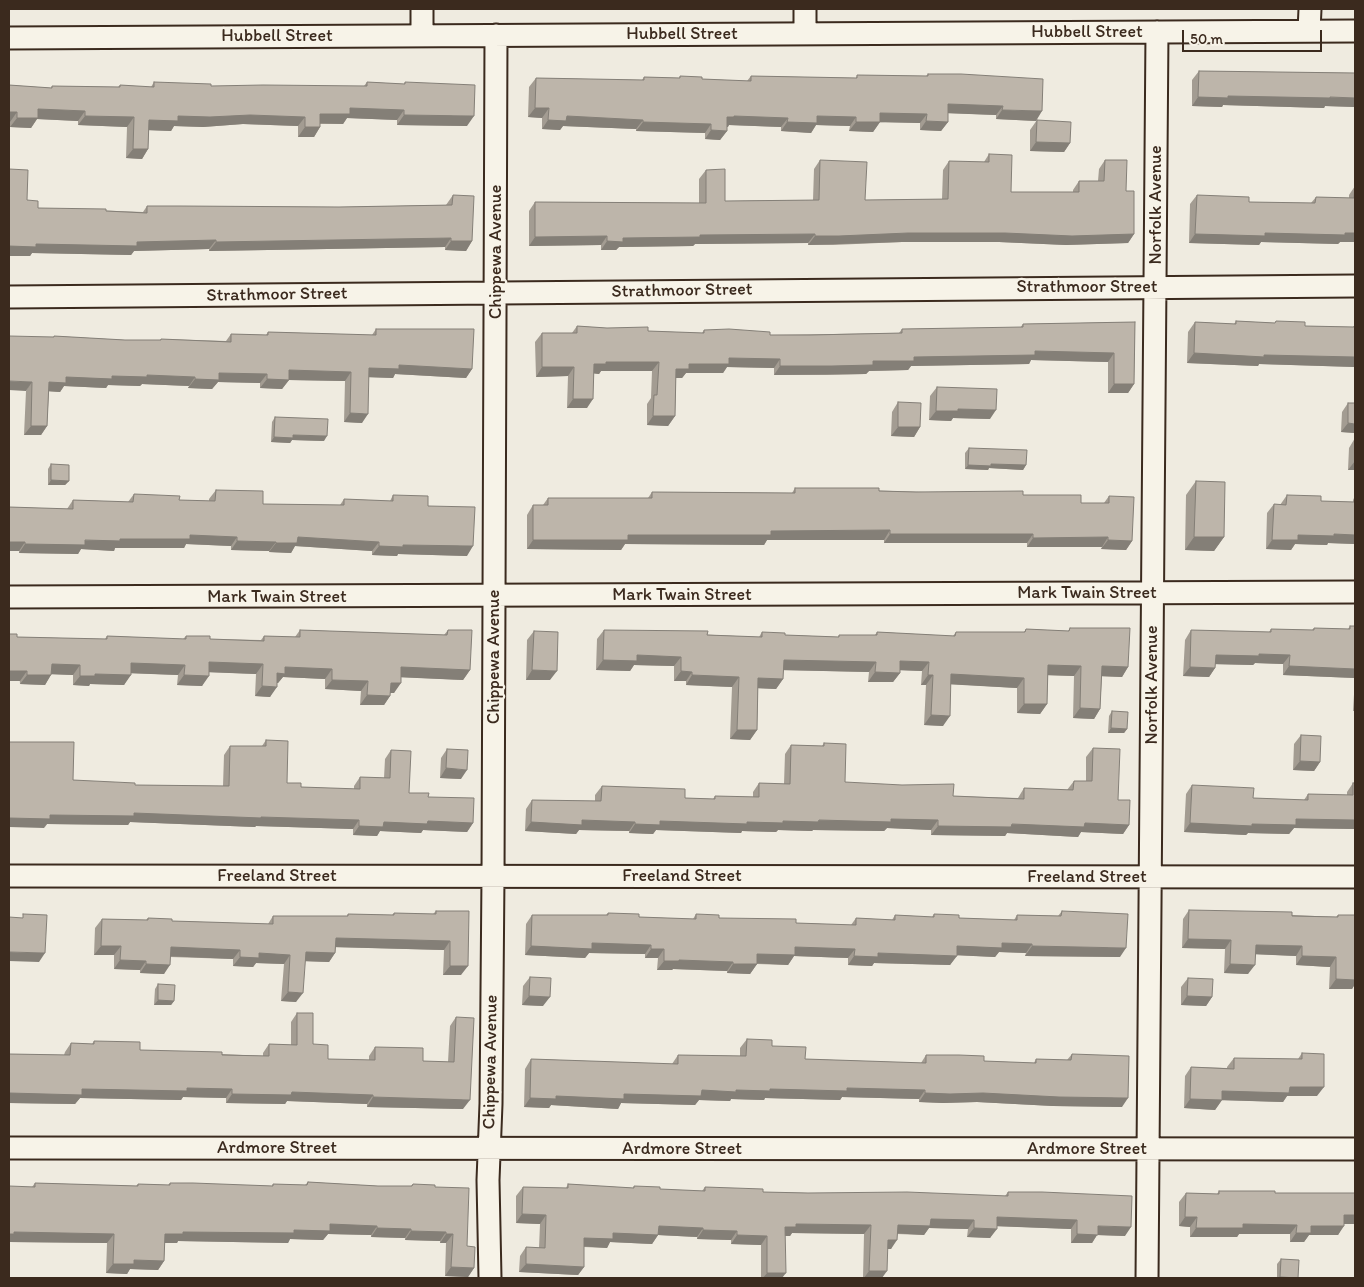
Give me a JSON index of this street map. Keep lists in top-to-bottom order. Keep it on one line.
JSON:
{"streets":{"street":["Hubbell Street","Norfolk Avenue","Chippewa Avenue","Strathmoor Street","Mark Twain Street","Freeland Street","Ardmore Street"]},"crossings":[["Hubbell Street","Norfolk Avenue"],["Hubbell Street","Chippewa Avenue"],["Norfolk Avenue","Strathmoor Street"],["Norfolk Avenue","Mark Twain Street"],["Norfolk Avenue","Freeland Street"],["Norfolk Avenue","Ardmore Street"],["Chippewa Avenue","Strathmoor Street"],["Chippewa Avenue","Mark Twain Street"],["Chippewa Avenue","Freeland Street"],["Chippewa Avenue","Ardmore Street"]],"scale_bar":"50 m"}
